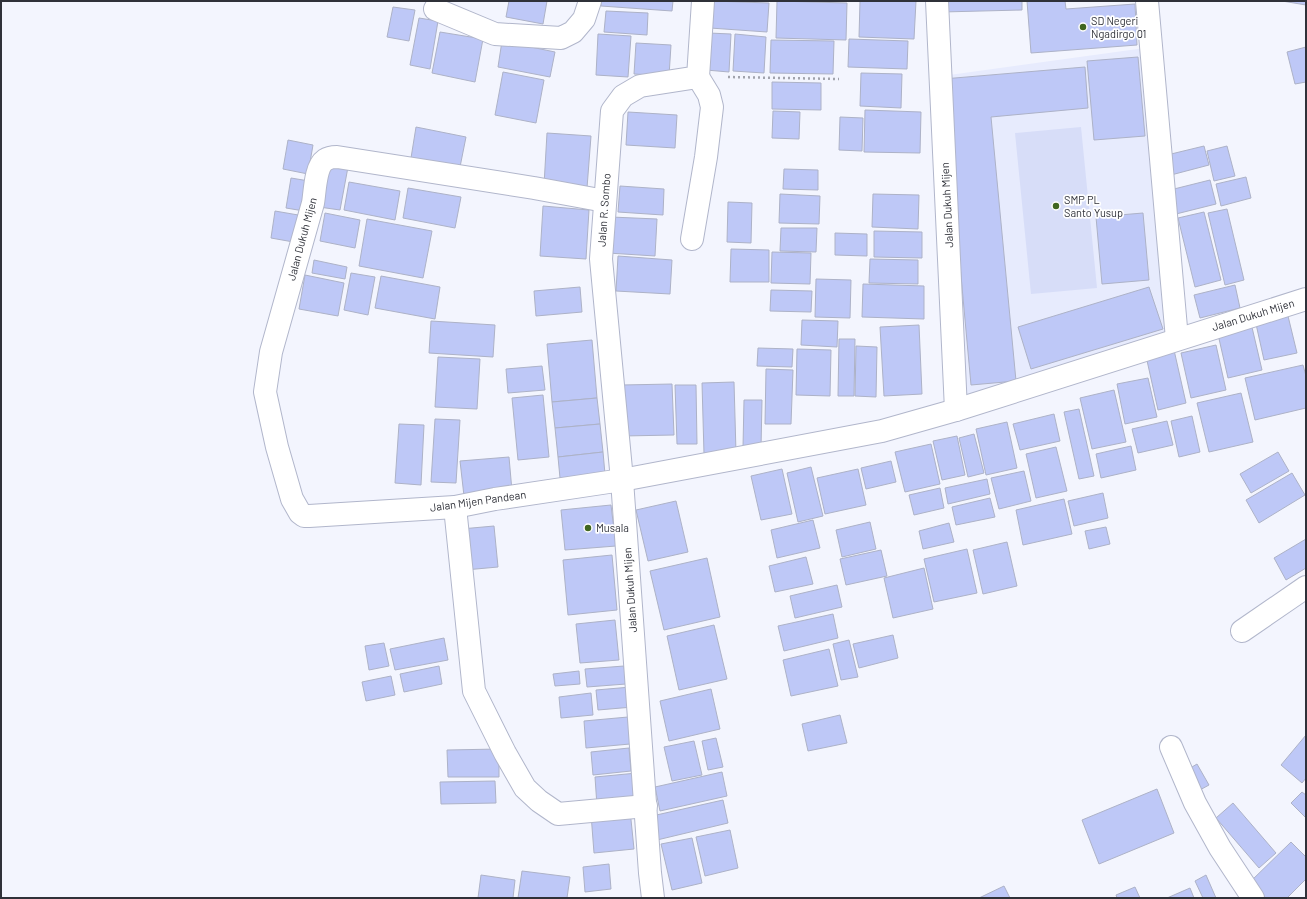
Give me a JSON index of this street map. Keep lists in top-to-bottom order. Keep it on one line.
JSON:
{"streets":{"street":["Jalan Dukuh Mijen","Jalan R. Sombo","Jalan Mijen Pandean"]},"crossings":[["Jalan Dukuh Mijen","Jalan R. Sombo"],["Jalan Dukuh Mijen","Jalan Mijen Pandean"],["Jalan R. Sombo","Jalan Mijen Pandean"]],"places":["SD Negeri Ngadirgo 01","SMP PL Santo Yusup","Musala"]}
